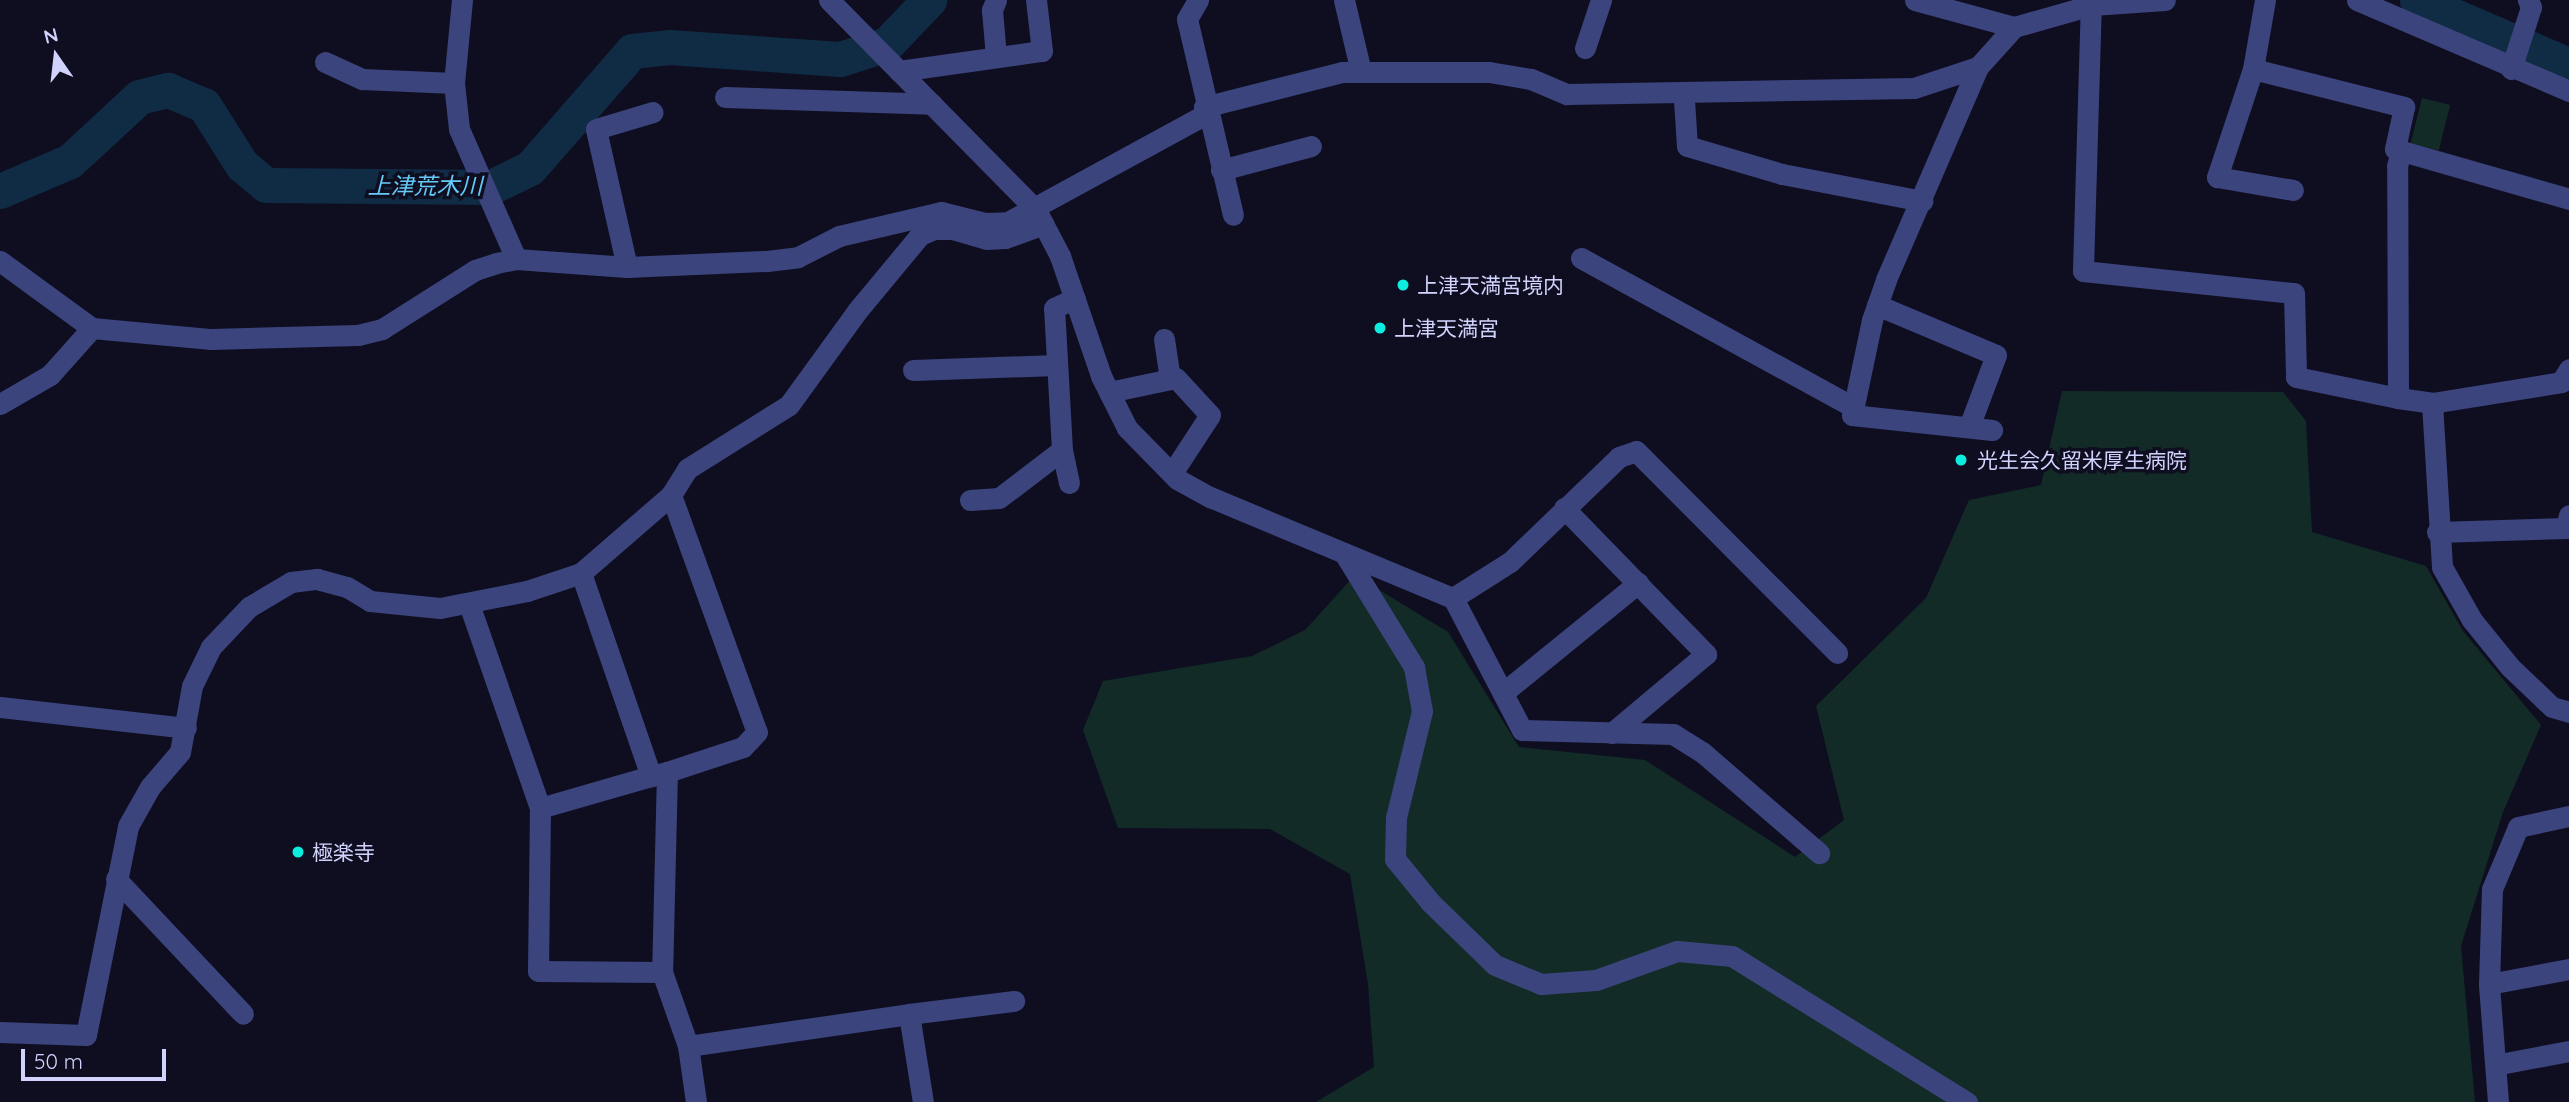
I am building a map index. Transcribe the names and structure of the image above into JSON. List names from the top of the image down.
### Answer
{
  "water": ["上津荒木川"],
  "places": [
    "上津天満宮境内",
    "上津天満宮",
    "光生会久留米厚生病院",
    "極楽寺"
  ],
  "scale_bar": "50 m",
  "north": "top"
}
